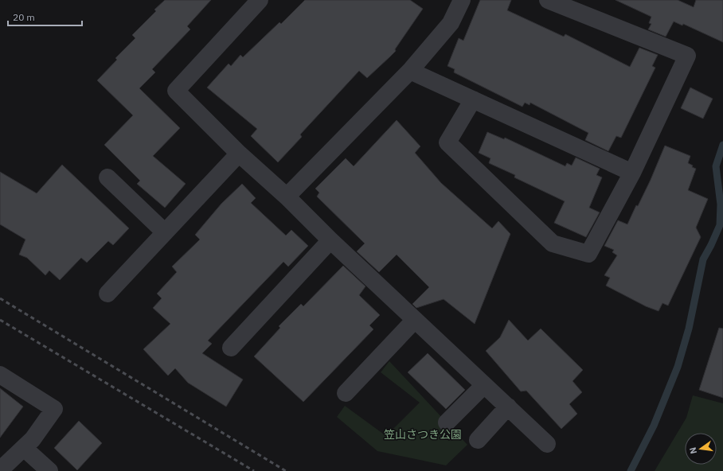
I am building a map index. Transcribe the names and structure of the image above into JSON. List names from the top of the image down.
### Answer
{
  "parks": ["笠山さつき公園"],
  "scale_bar": "20 m",
  "north": "left"
}
